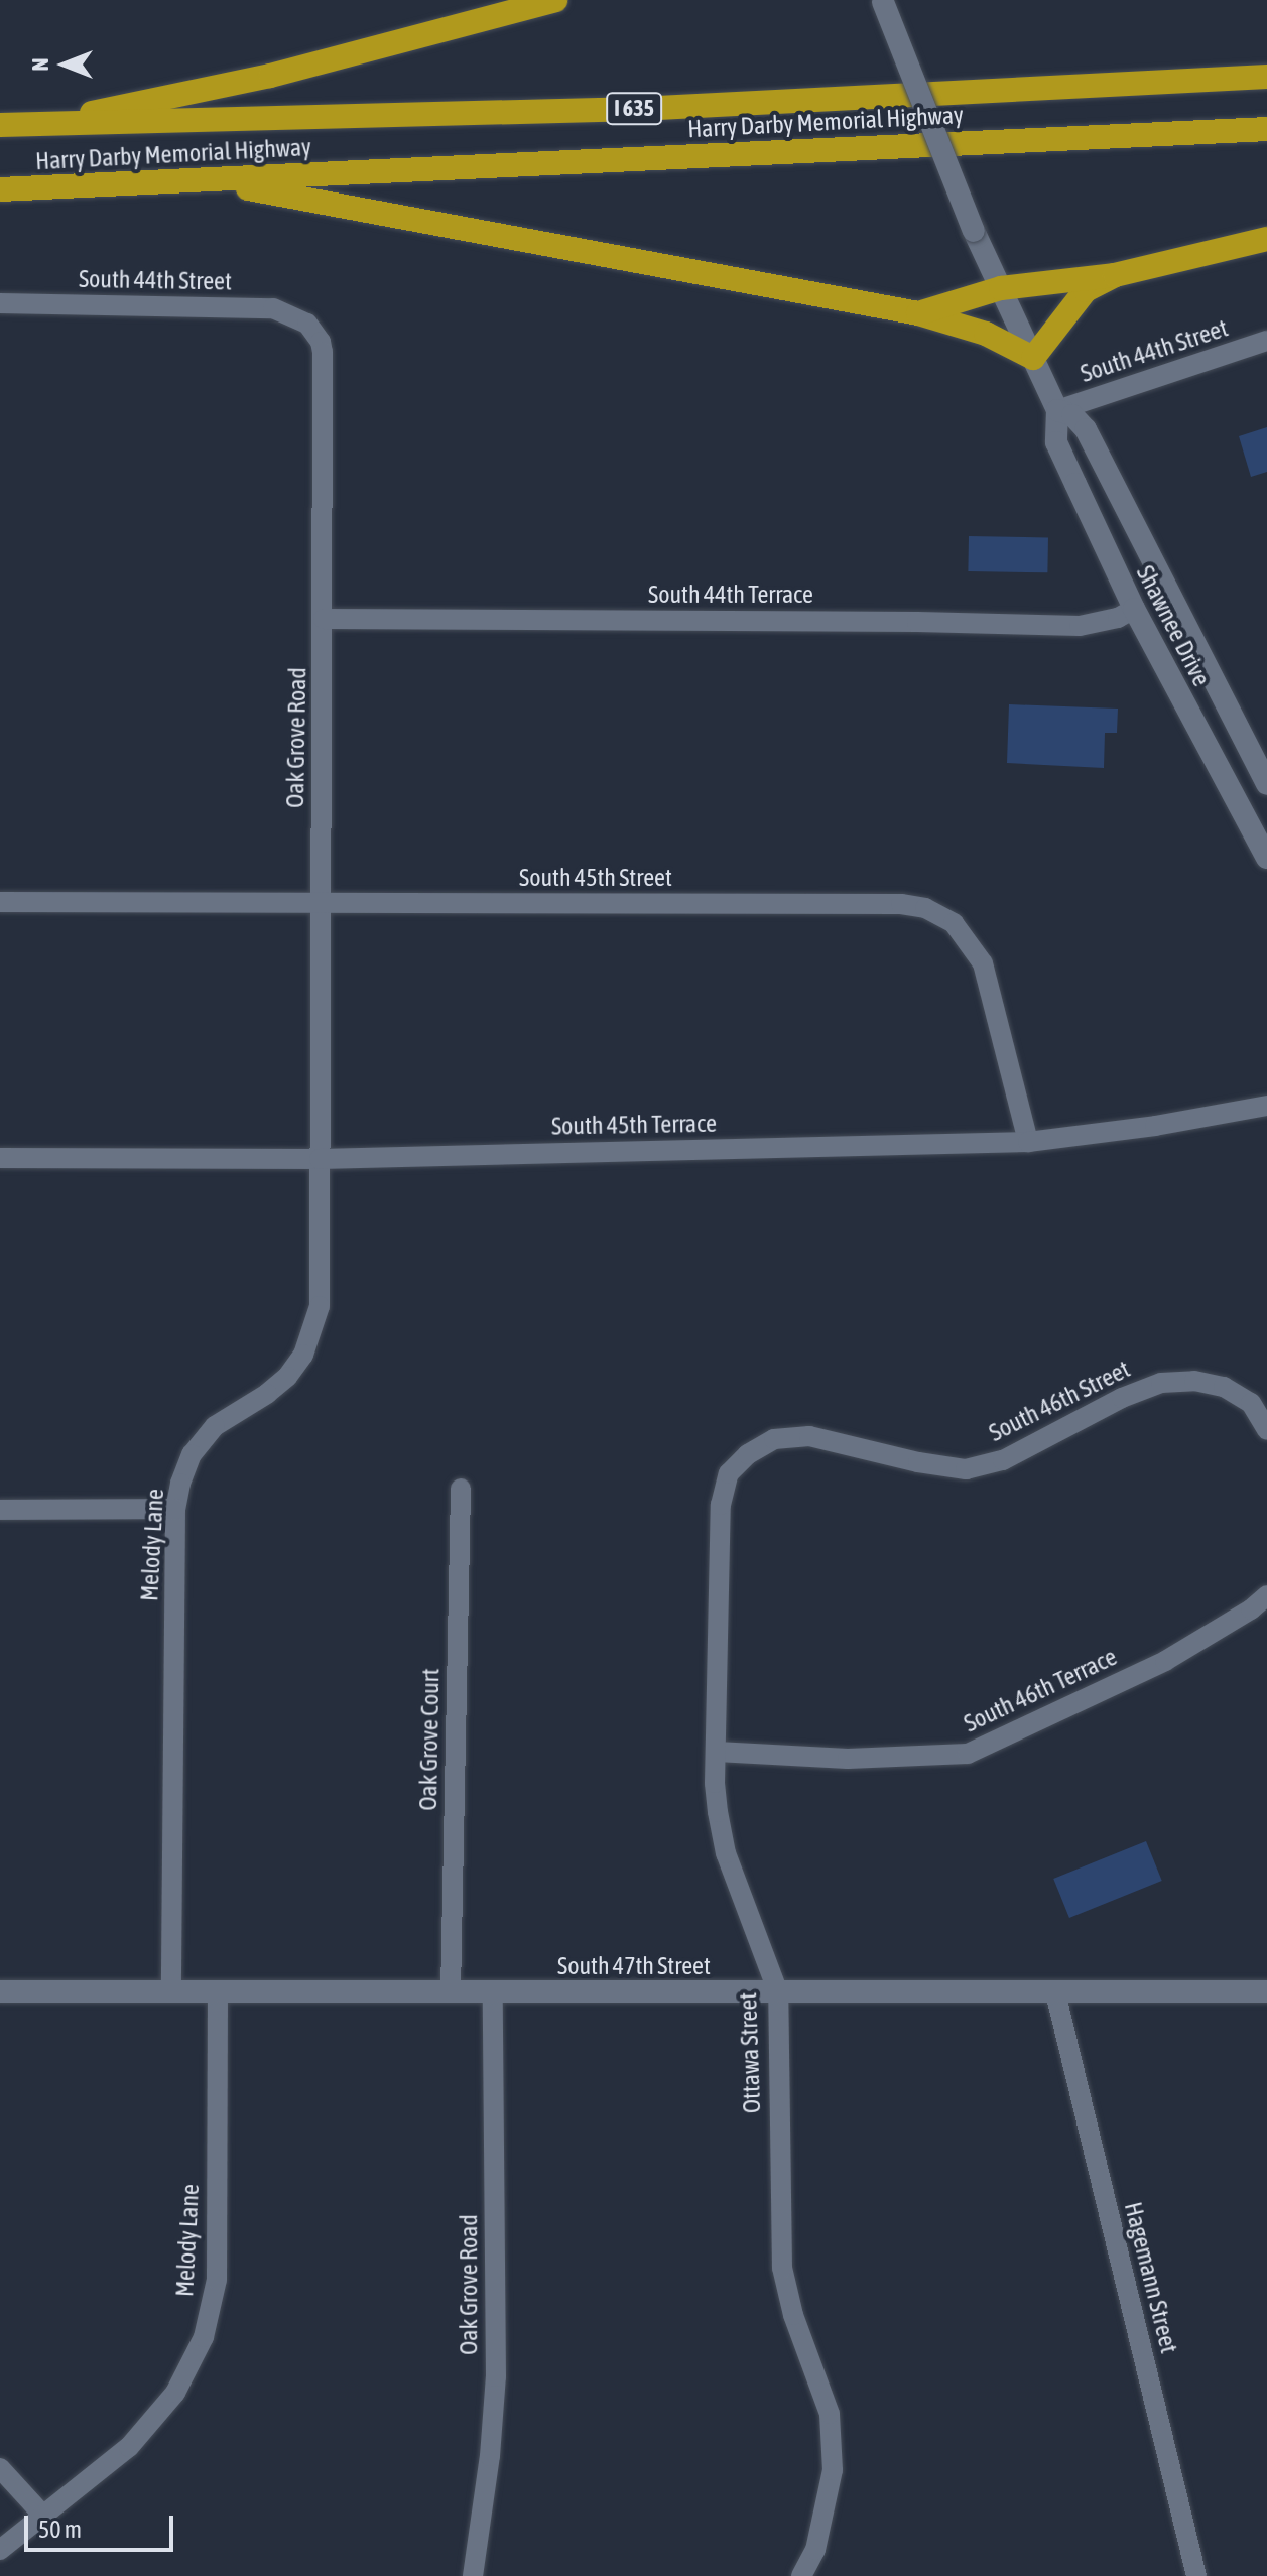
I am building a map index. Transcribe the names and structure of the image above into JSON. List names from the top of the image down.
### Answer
{
  "streets": {
    "highway": ["I 635", "Harry Darby Memorial Highway"],
    "main road": ["Shawnee Drive", "South 47th Street"],
    "street": [
      "South 44th Street",
      "South 44th Terrace",
      "Oak Grove Road",
      "South 45th Street",
      "South 45th Terrace",
      "South 46th Street",
      "Melody Lane",
      "South 46th Terrace",
      "Oak Grove Court",
      "Ottawa Street",
      "Hagemann Street"
    ]
  },
  "crossings": [
    ["South 44th Street", "Shawnee Drive"],
    ["South 44th Street", "Oak Grove Road"],
    ["South 44th Terrace", "Shawnee Drive"],
    ["South 44th Terrace", "Oak Grove Road"],
    ["Oak Grove Road", "South 45th Street"],
    ["Oak Grove Road", "South 45th Terrace"],
    ["Oak Grove Road", "Melody Lane"],
    ["Oak Grove Road", "South 47th Street"],
    ["South 45th Street", "South 45th Terrace"],
    ["South 45th Terrace", "Melody Lane"],
    ["South 46th Street", "Ottawa Street"],
    ["Melody Lane", "South 47th Street"],
    ["South 46th Terrace", "Ottawa Street"],
    ["Oak Grove Court", "South 47th Street"],
    ["South 47th Street", "Ottawa Street"],
    ["South 47th Street", "Hagemann Street"]
  ],
  "scale_bar": "50 m",
  "north": "left"
}
